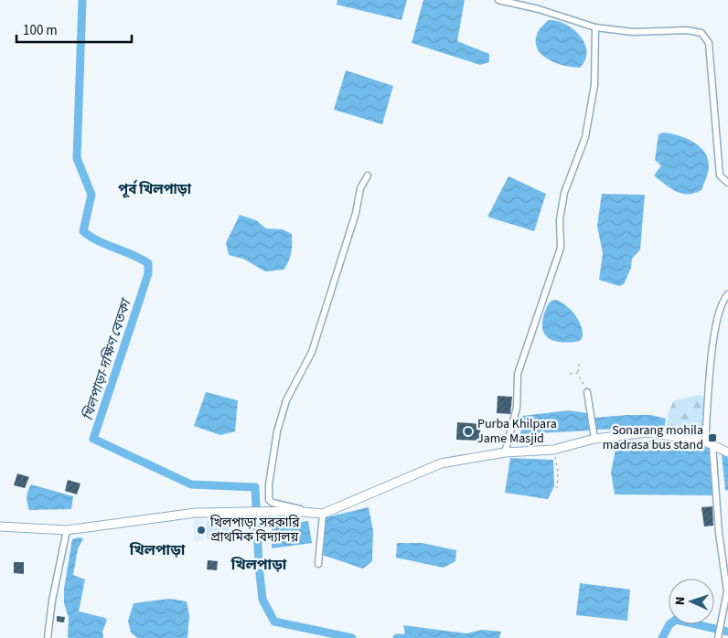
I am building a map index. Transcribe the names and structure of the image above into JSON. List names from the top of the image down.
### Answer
{
  "districts": ["পূর্ব খিলপাড়া", "খিলপাড়া", "খিলপাড়া"],
  "water": ["খিলপাড়া-দক্ষিণ বেতকা"],
  "places": {
    "other": ["Purba Khilpara Jame Masjid", "খিলপাড়া সরকারি প্রাথমিক বিদ্যালয়"],
    "transit": ["Sonarang mohila madrasa bus stand"]
  },
  "scale_bar": "100 m",
  "north": "left"
}
